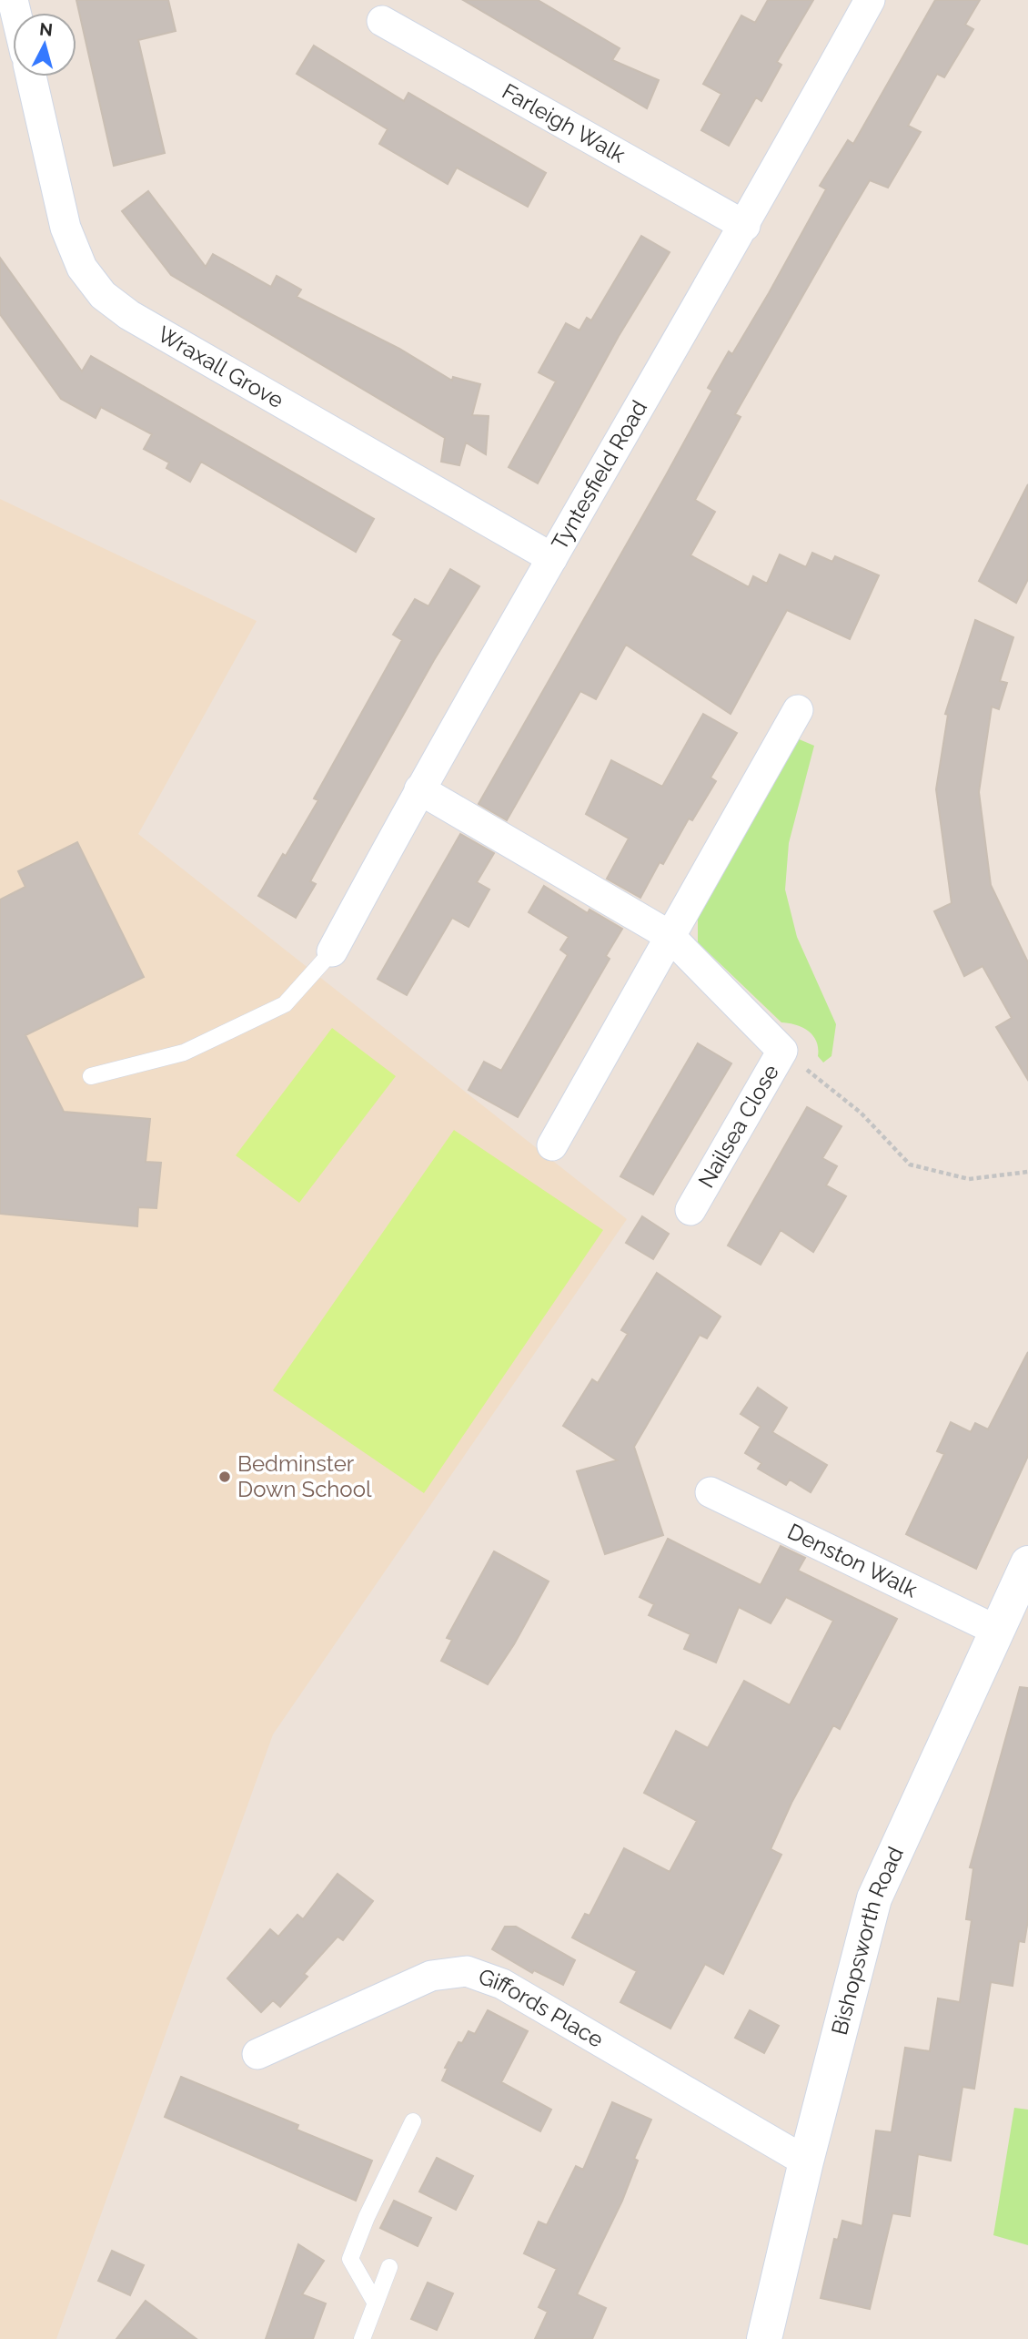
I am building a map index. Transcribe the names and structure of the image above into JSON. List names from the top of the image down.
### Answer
{
  "streets": {
    "street": [
      "Farleigh Walk",
      "Wraxall Grove",
      "Tyntesfield Road",
      "Nailsea Close",
      "Denston Walk",
      "Bishopsworth Road",
      "Giffords Place"
    ]
  },
  "crossings": [
    ["Farleigh Walk", "Tyntesfield Road"],
    ["Wraxall Grove", "Tyntesfield Road"],
    ["Tyntesfield Road", "Nailsea Close"],
    ["Denston Walk", "Bishopsworth Road"],
    ["Bishopsworth Road", "Giffords Place"]
  ],
  "places": ["Bedminster Down School"],
  "north": "top"
}
